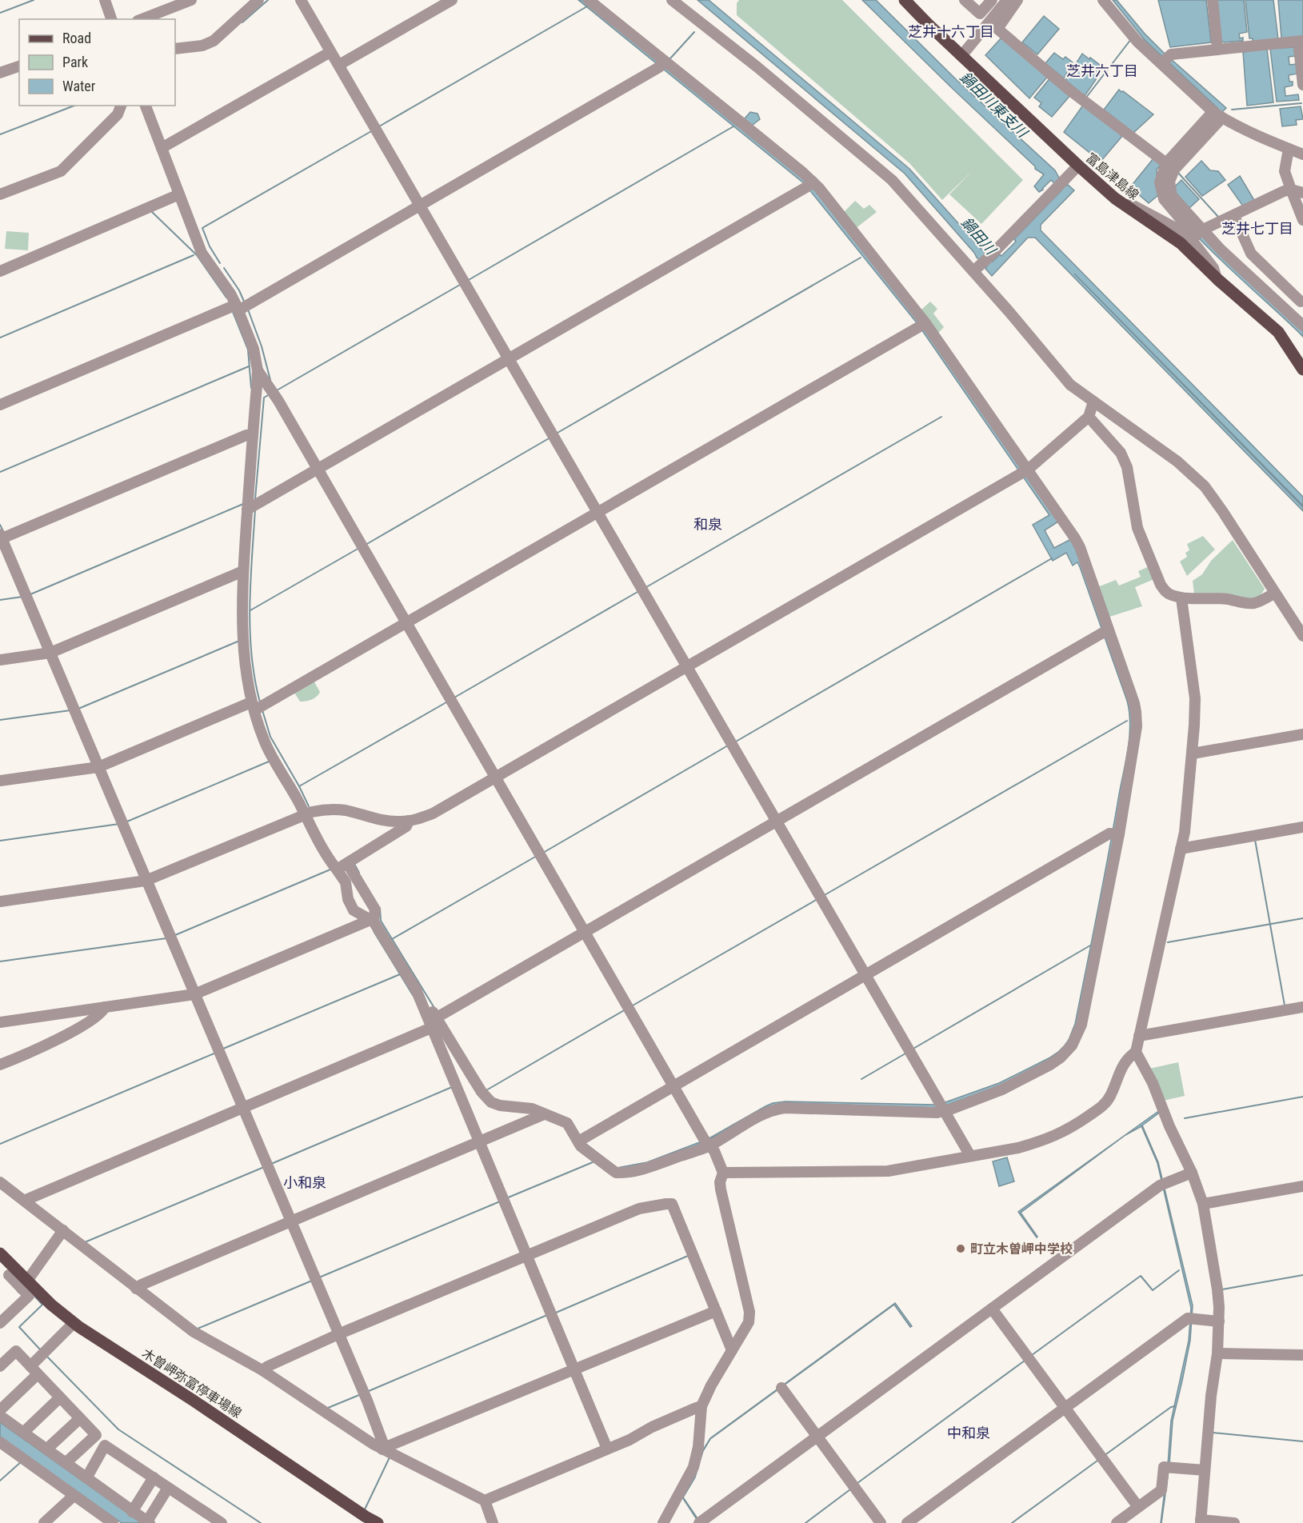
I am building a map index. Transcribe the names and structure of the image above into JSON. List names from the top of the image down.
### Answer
{
  "streets": {
    "main road": ["富島津島線", "木曽岬弥富停車場線"]
  },
  "districts": [
    "芝井十六丁目",
    "芝井六丁目",
    "芝井七丁目",
    "和泉",
    "小和泉",
    "中和泉"
  ],
  "water": ["鍋田川東支川", "鍋田川"],
  "places": ["町立木曽岬中学校"],
  "legend": ["Road", "Park", "Water"]
}
